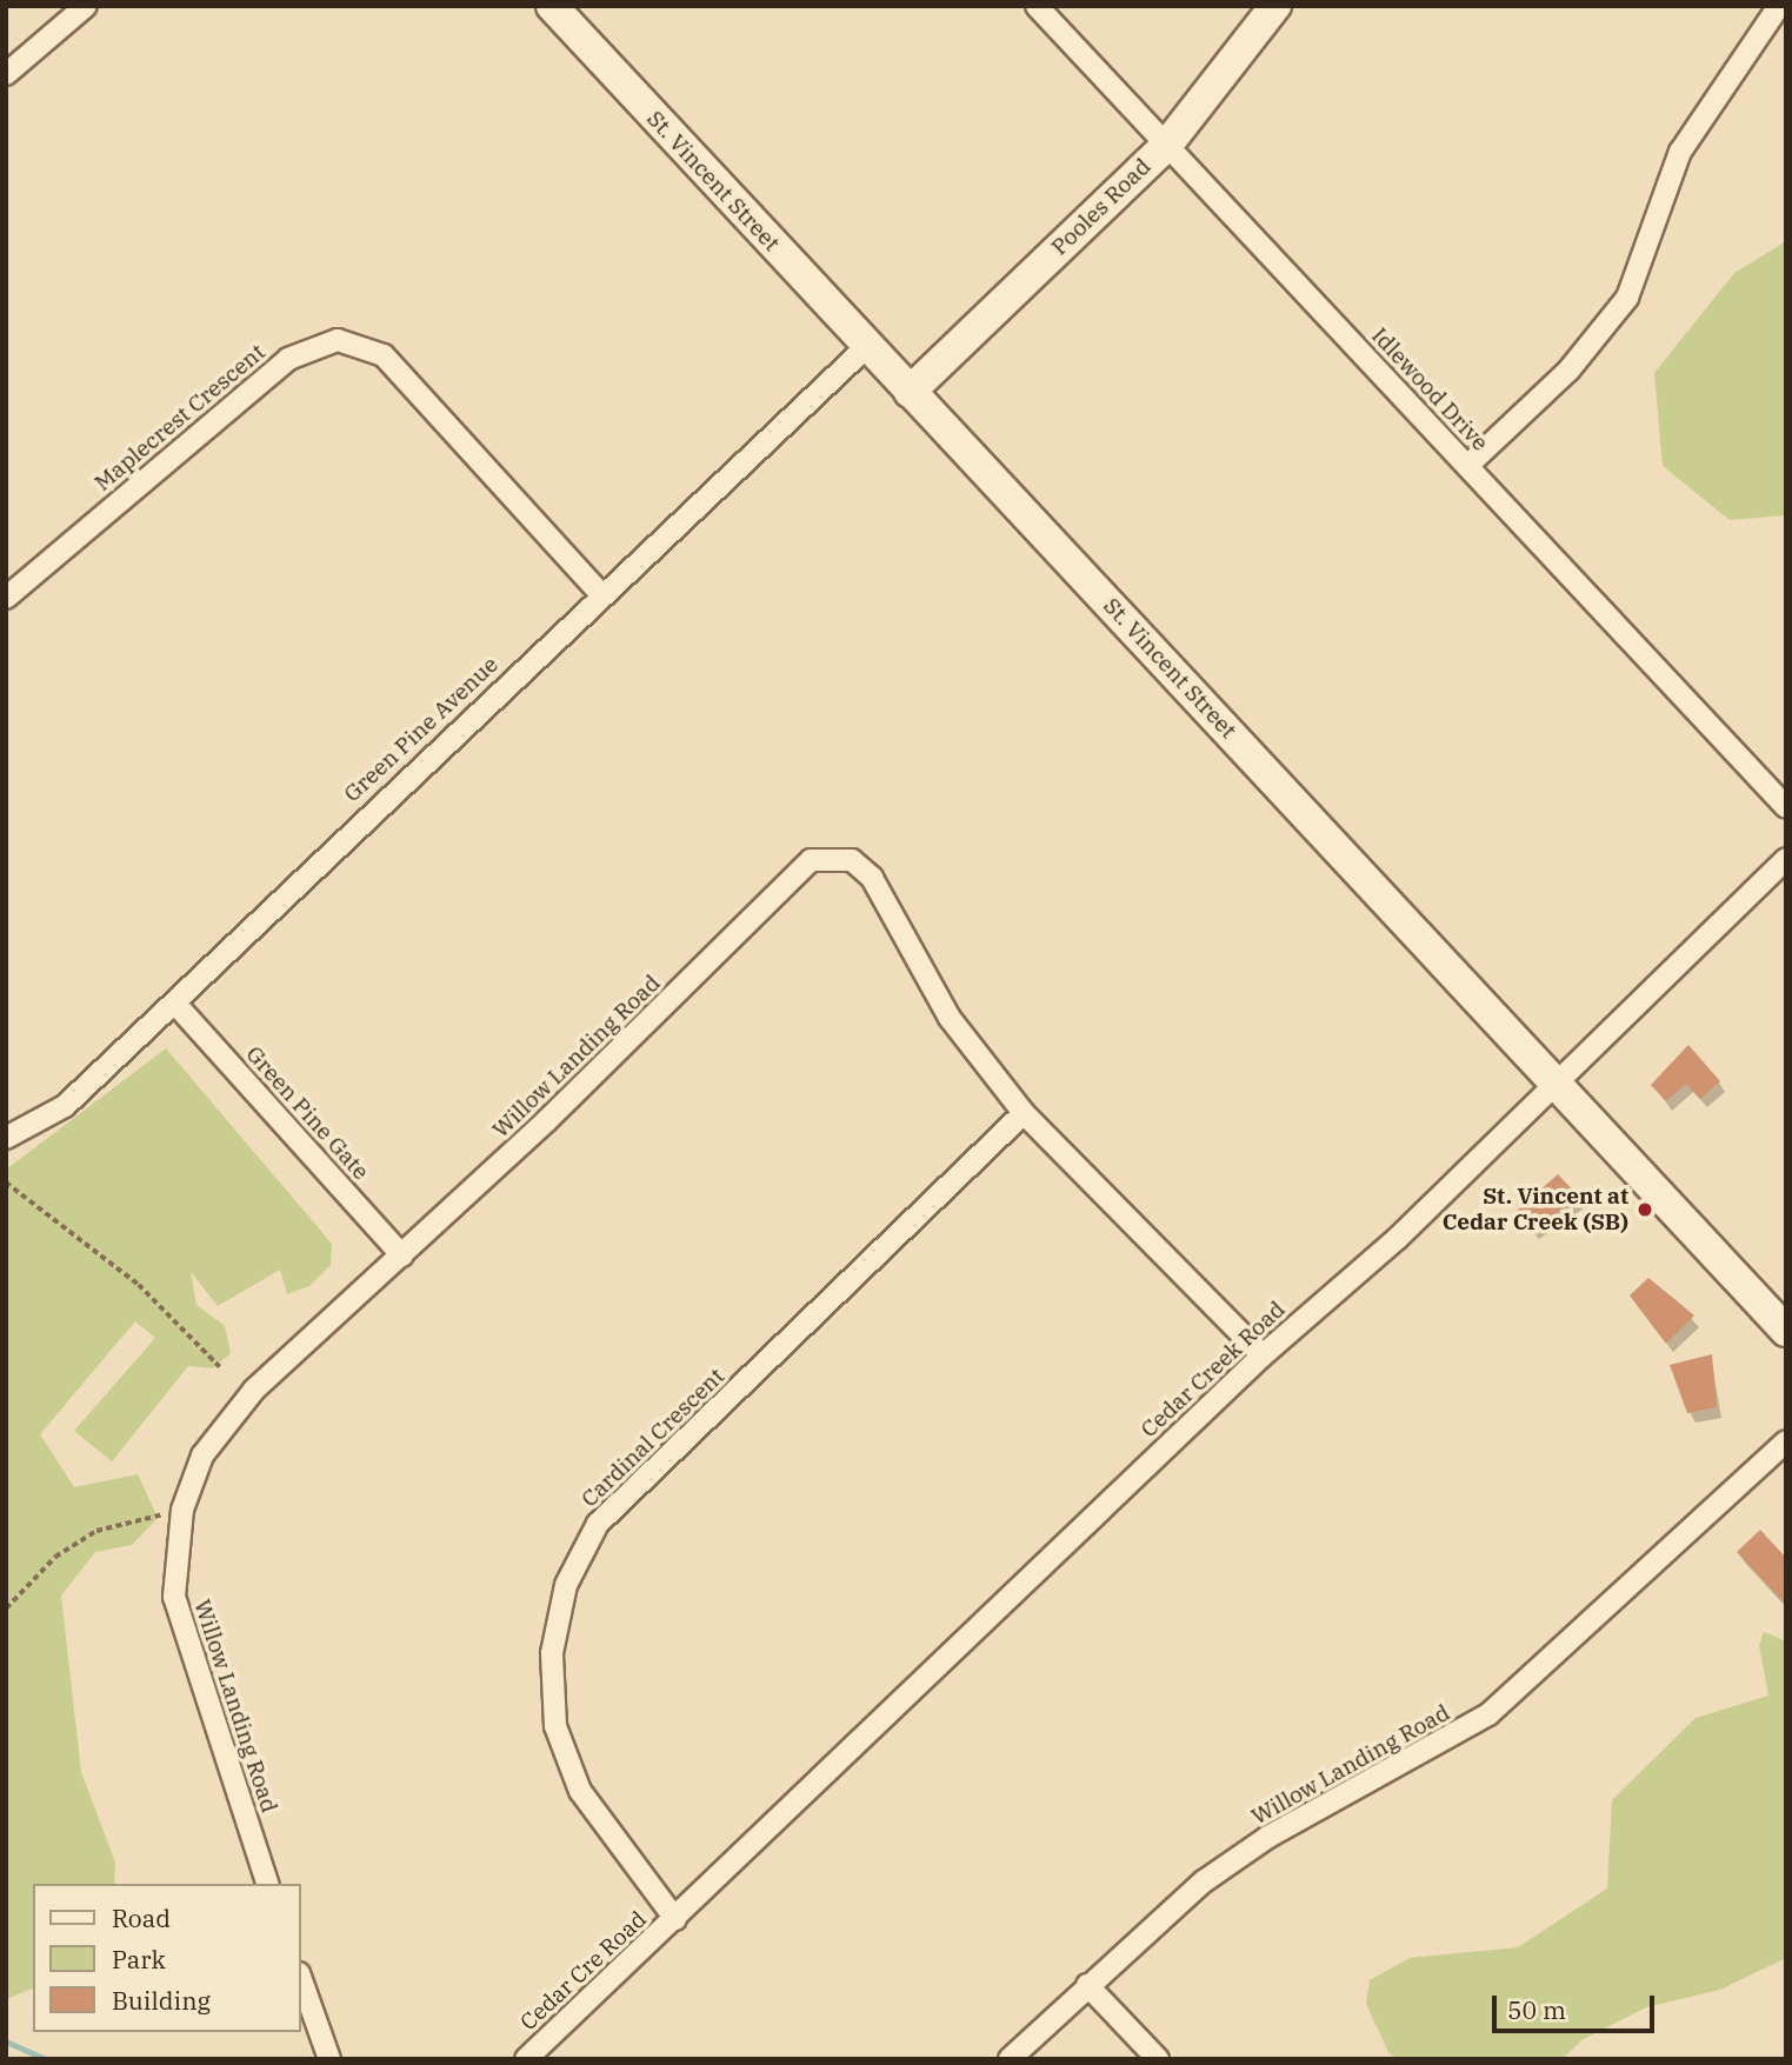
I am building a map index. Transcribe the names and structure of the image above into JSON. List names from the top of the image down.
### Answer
{
  "streets": {
    "street": [
      "St. Vincent Street",
      "Pooles Road",
      "Idlewood Drive",
      "Maplecrest Crescent",
      "Green Pine Avenue",
      "Willow Landing Road",
      "Green Pine Gate",
      "Cedar Creek Road",
      "Cardinal Crescent",
      "Cedar Cre Road"
    ]
  },
  "crossings": [
    ["St. Vincent Street", "Pooles Road"],
    ["St. Vincent Street", "Green Pine Avenue"],
    ["St. Vincent Street", "Cedar Creek Road"],
    ["Pooles Road", "Idlewood Drive"],
    ["Maplecrest Crescent", "Green Pine Avenue"],
    ["Green Pine Avenue", "Green Pine Gate"],
    ["Willow Landing Road", "Green Pine Gate"],
    ["Willow Landing Road", "Cedar Creek Road"],
    ["Willow Landing Road", "Cardinal Crescent"],
    ["Cedar Creek Road", "Cardinal Crescent"],
    ["Cedar Creek Road", "Cedar Cre Road"],
    ["Cardinal Crescent", "Cedar Cre Road"]
  ],
  "places": ["St. Vincent at Cedar Creek (SB)"],
  "legend": ["Road", "Park", "Building"],
  "scale_bar": "50 m"
}
